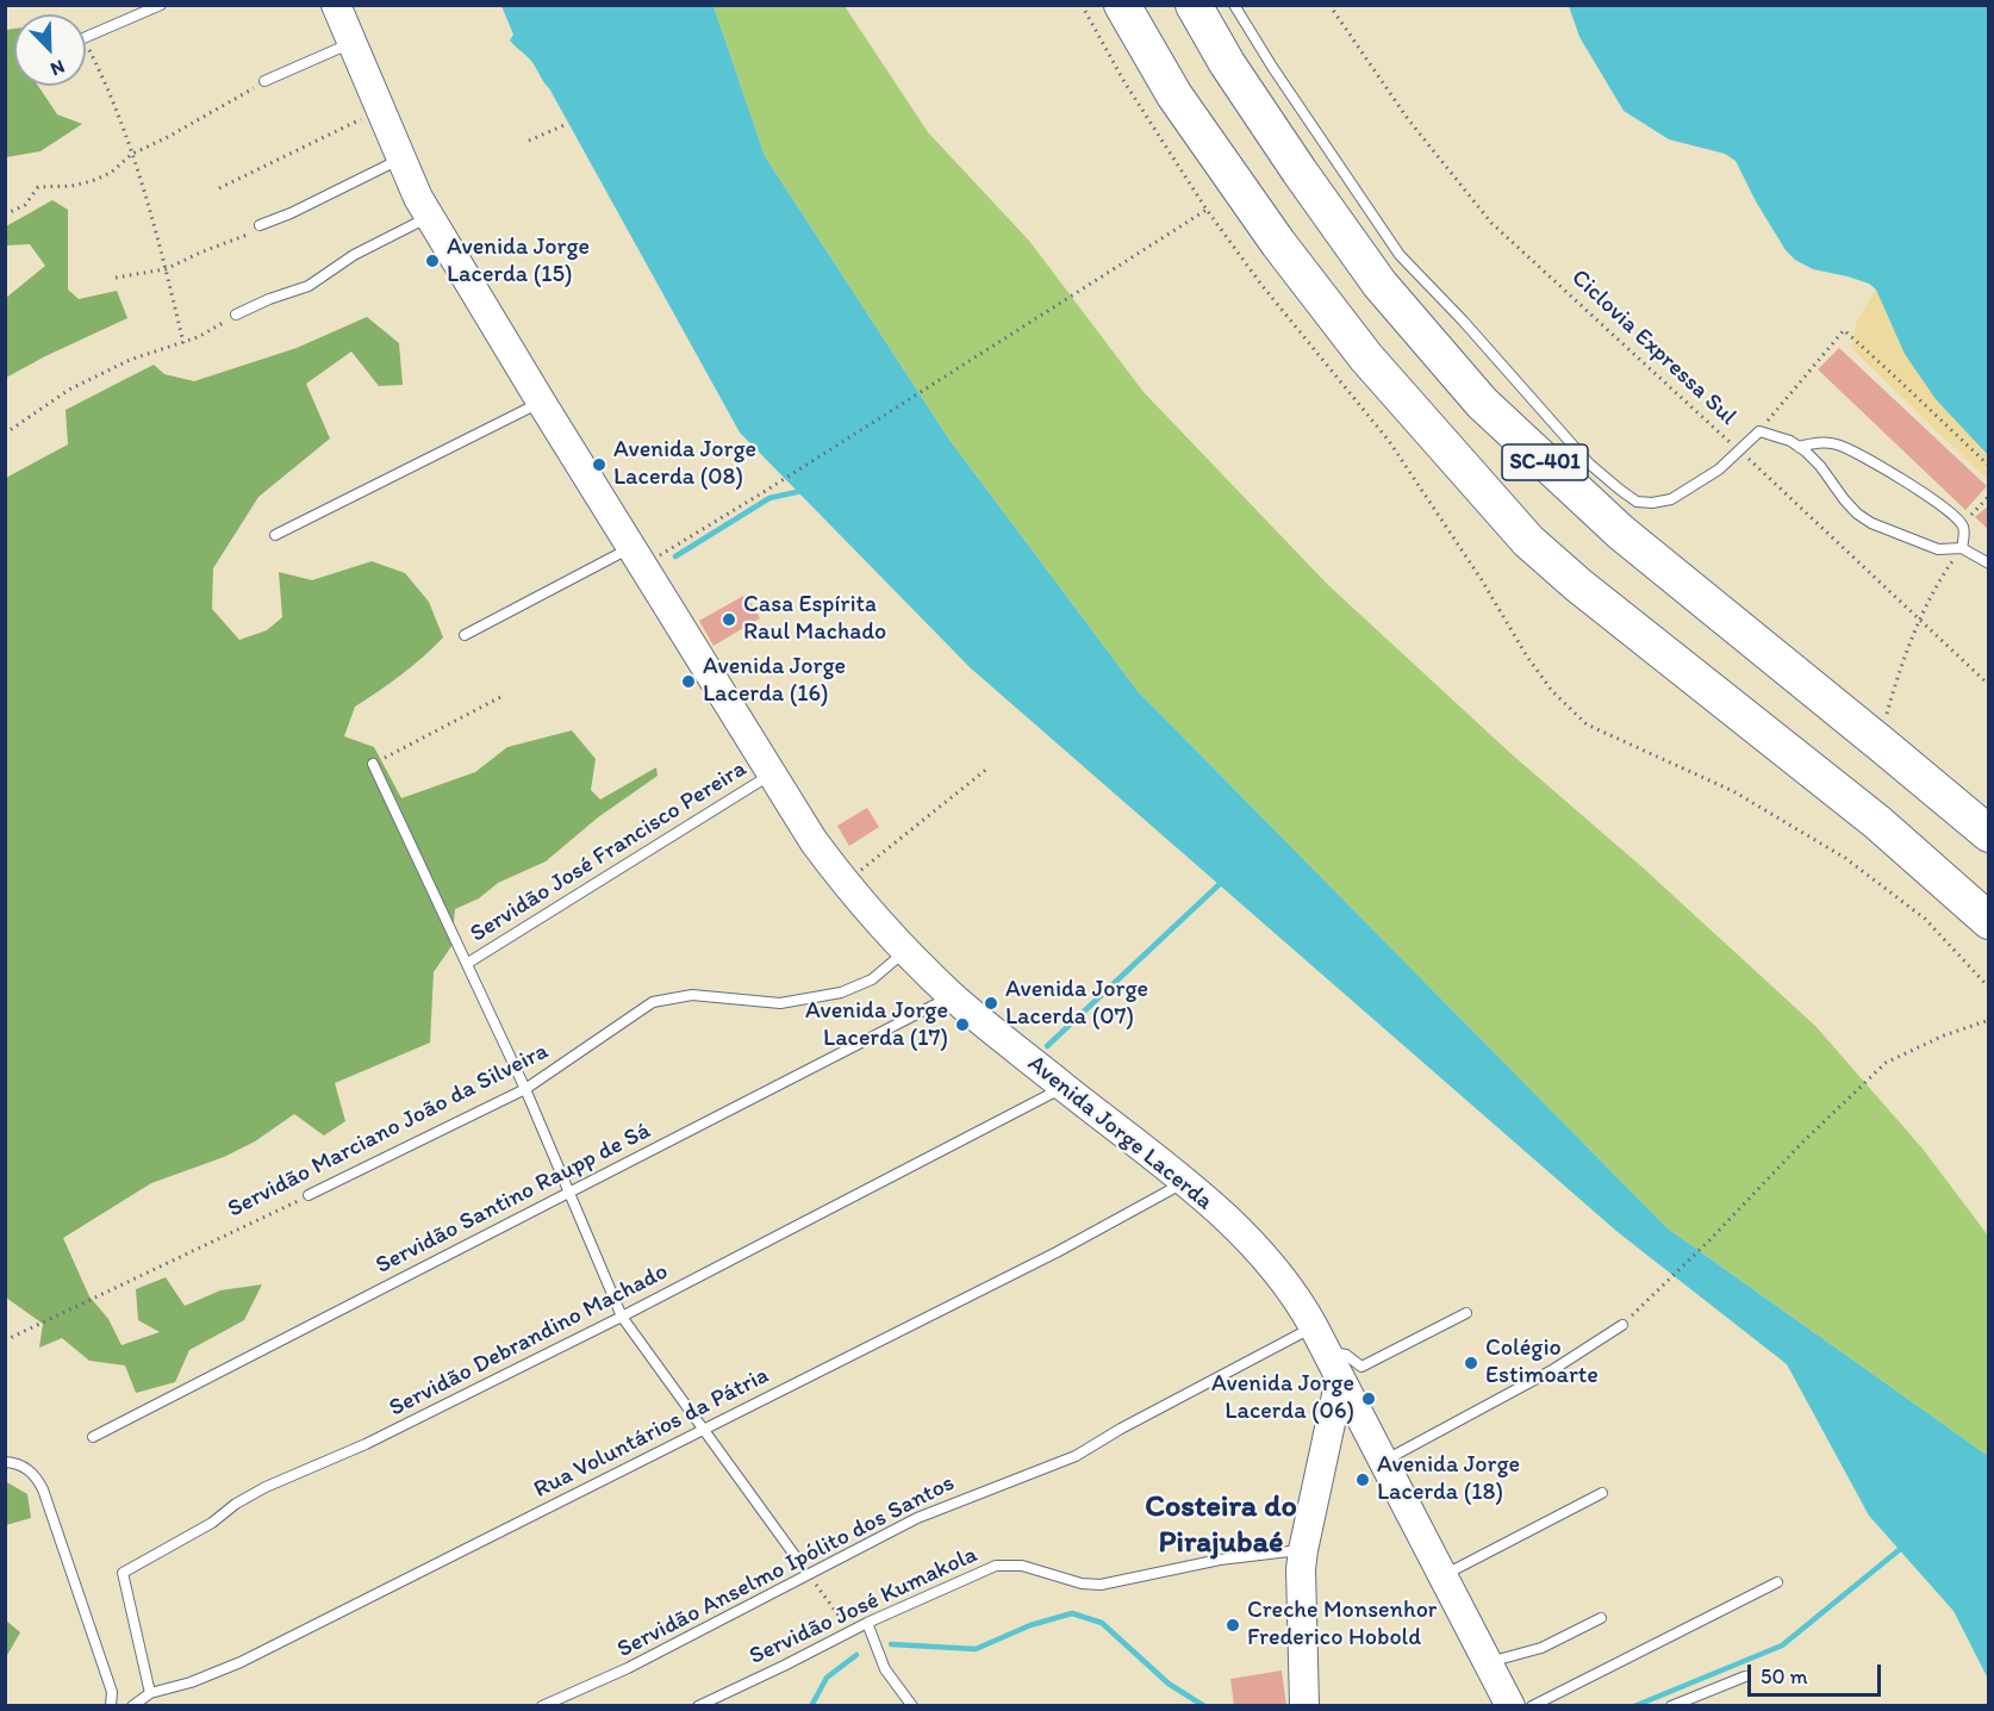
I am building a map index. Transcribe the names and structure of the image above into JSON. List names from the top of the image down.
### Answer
{
  "streets": {
    "highway": ["SC-401"],
    "main road": ["Avenida Jorge Lacerda"],
    "lane": [
      "Servidão José Francisco Pereira",
      "Servidão Marciano João da Silveira",
      "Servidão Santino Raupp de Sá",
      "Servidão Debrandino Machado",
      "Rua Voluntários da Pátria",
      "Servidão Anselmo Ipólito dos Santos",
      "Servidão José Kumakola"
    ],
    "path": ["Ciclovia Expressa Sul"]
  },
  "crossings": [
    ["Servidão José Francisco Pereira", "Avenida Jorge Lacerda"],
    ["Servidão Marciano João da Silveira", "Avenida Jorge Lacerda"],
    ["Avenida Jorge Lacerda", "Servidão Santino Raupp de Sá"],
    ["Avenida Jorge Lacerda", "Servidão Debrandino Machado"],
    ["Avenida Jorge Lacerda", "Rua Voluntários da Pátria"],
    ["Avenida Jorge Lacerda", "Servidão Anselmo Ipólito dos Santos"],
    ["Servidão Debrandino Machado", "Rua Voluntários da Pátria"]
  ],
  "districts": ["Costeira do Pirajubaé"],
  "places": [
    "Avenida Jorge Lacerda (15)",
    "Avenida Jorge Lacerda (08)",
    "Casa Espírita Raul Machado",
    "Avenida Jorge Lacerda (16)",
    "Avenida Jorge Lacerda (07)",
    "Avenida Jorge Lacerda (17)",
    "Colégio Estimoarte",
    "Avenida Jorge Lacerda (06)",
    "Avenida Jorge Lacerda (18)",
    "Creche Monsenhor Frederico Hobold"
  ],
  "scale_bar": "50 m",
  "north": "bottom right"
}
